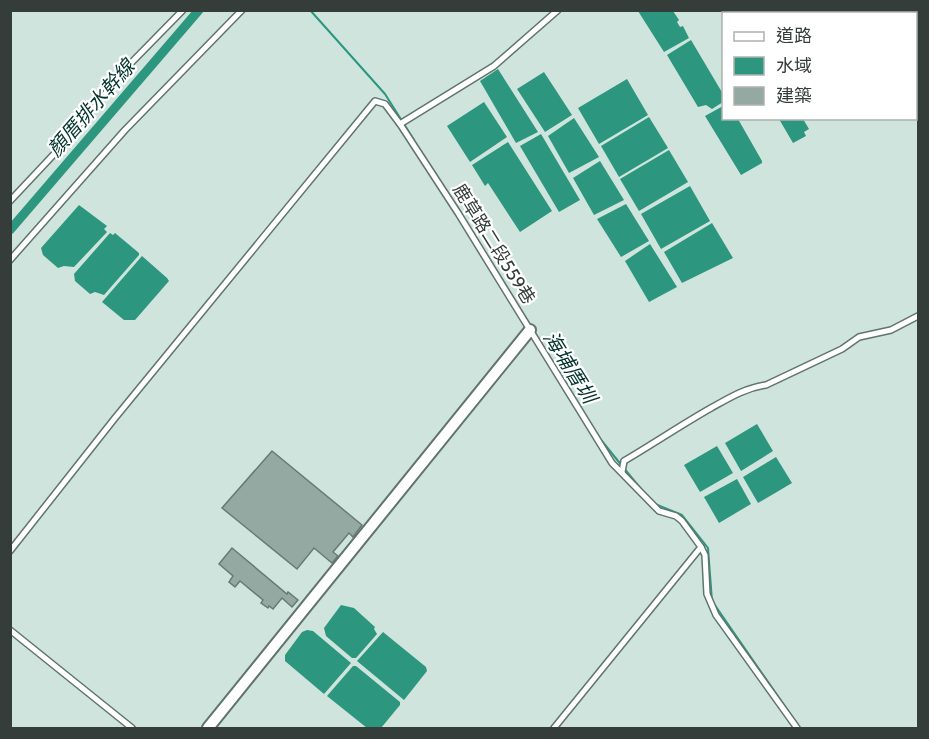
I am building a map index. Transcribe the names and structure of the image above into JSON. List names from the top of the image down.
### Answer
{
  "streets": {
    "lane": ["鹿草路二段559巷"]
  },
  "water": ["顏厝排水幹線", "海埔厝圳"],
  "legend": ["道路", "水域", "建築"]
}
